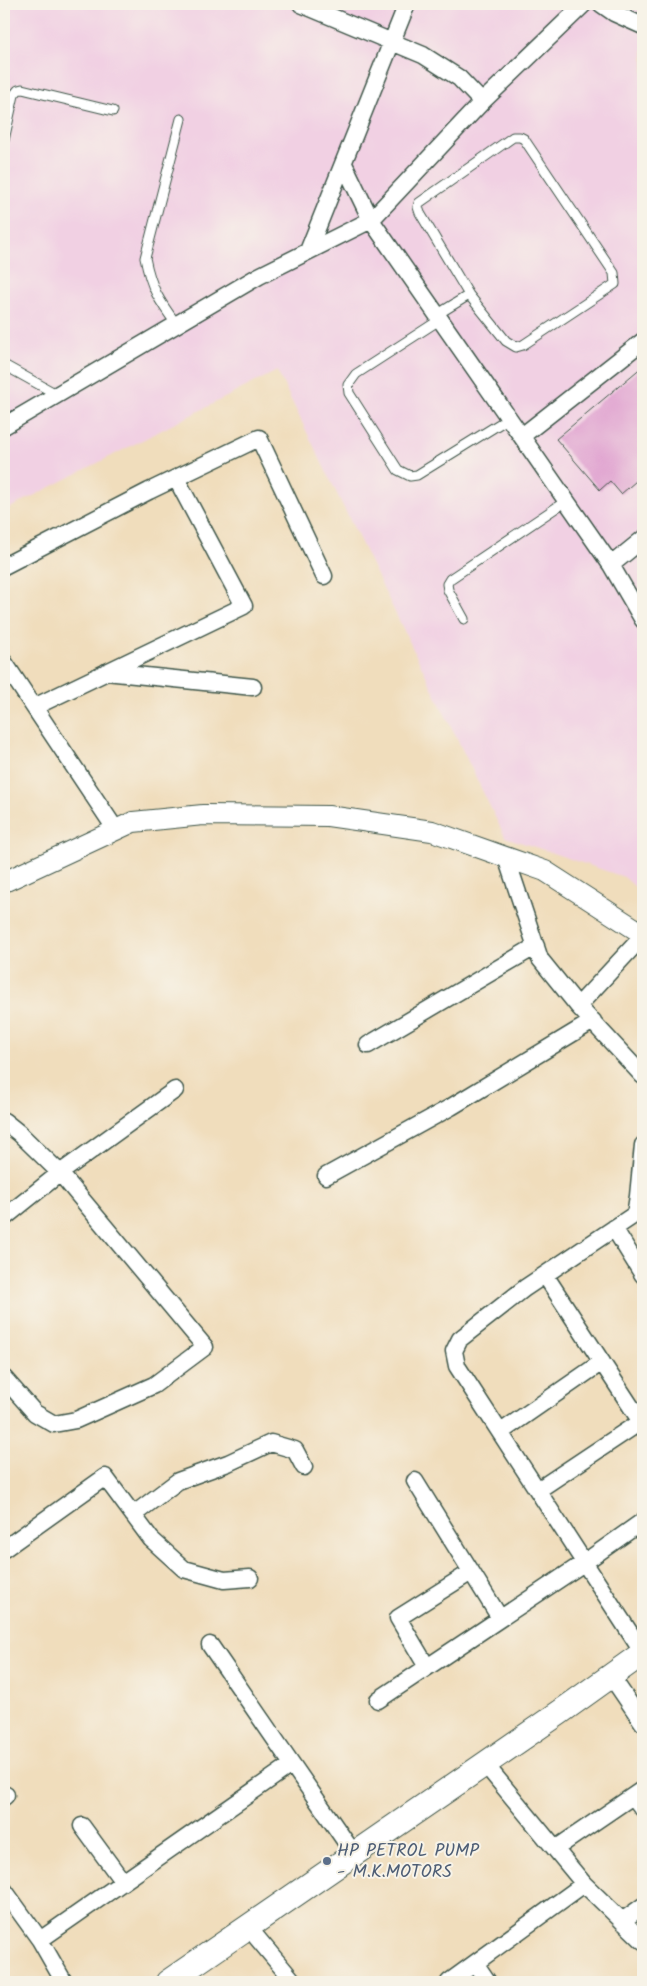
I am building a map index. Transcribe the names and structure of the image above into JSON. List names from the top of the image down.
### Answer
{
  "places": ["HP PETROL PUMP - M.K.MOTORS"]
}
